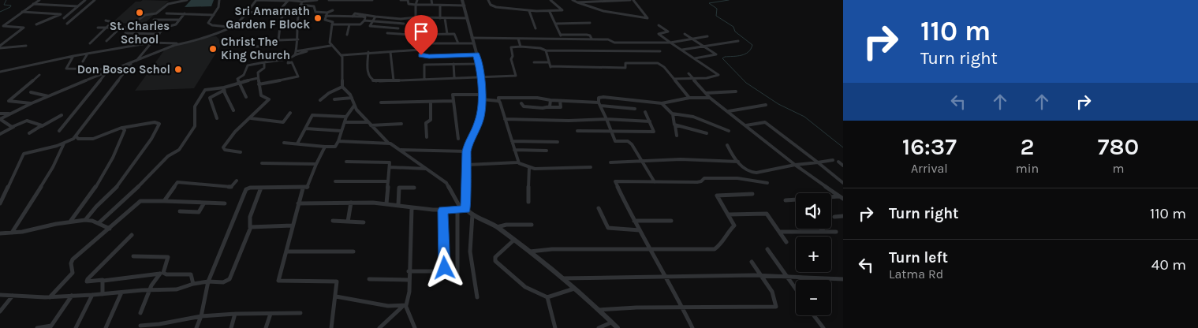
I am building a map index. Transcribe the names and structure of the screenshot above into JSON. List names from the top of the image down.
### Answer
{
  "places": [
    "St. Charles School",
    "Sri Amarnath Garden F Block",
    "Christ The King Church",
    "Don Bosco Schol"
  ],
  "page": {
    "turn": ["110 m", "Turn right"],
    "eta": [
      "16:37",
      "Arrival",
      "2",
      "min",
      "780",
      "m"
    ],
    "list": [
      {
        "name": "Turn right",
        "value": "110 m"
      },
      {
        "name": "Turn left",
        "note": "Latma Rd",
        "value": "40 m"
      }
    ],
    "map_buttons": ["+", "−"]
  }
}
